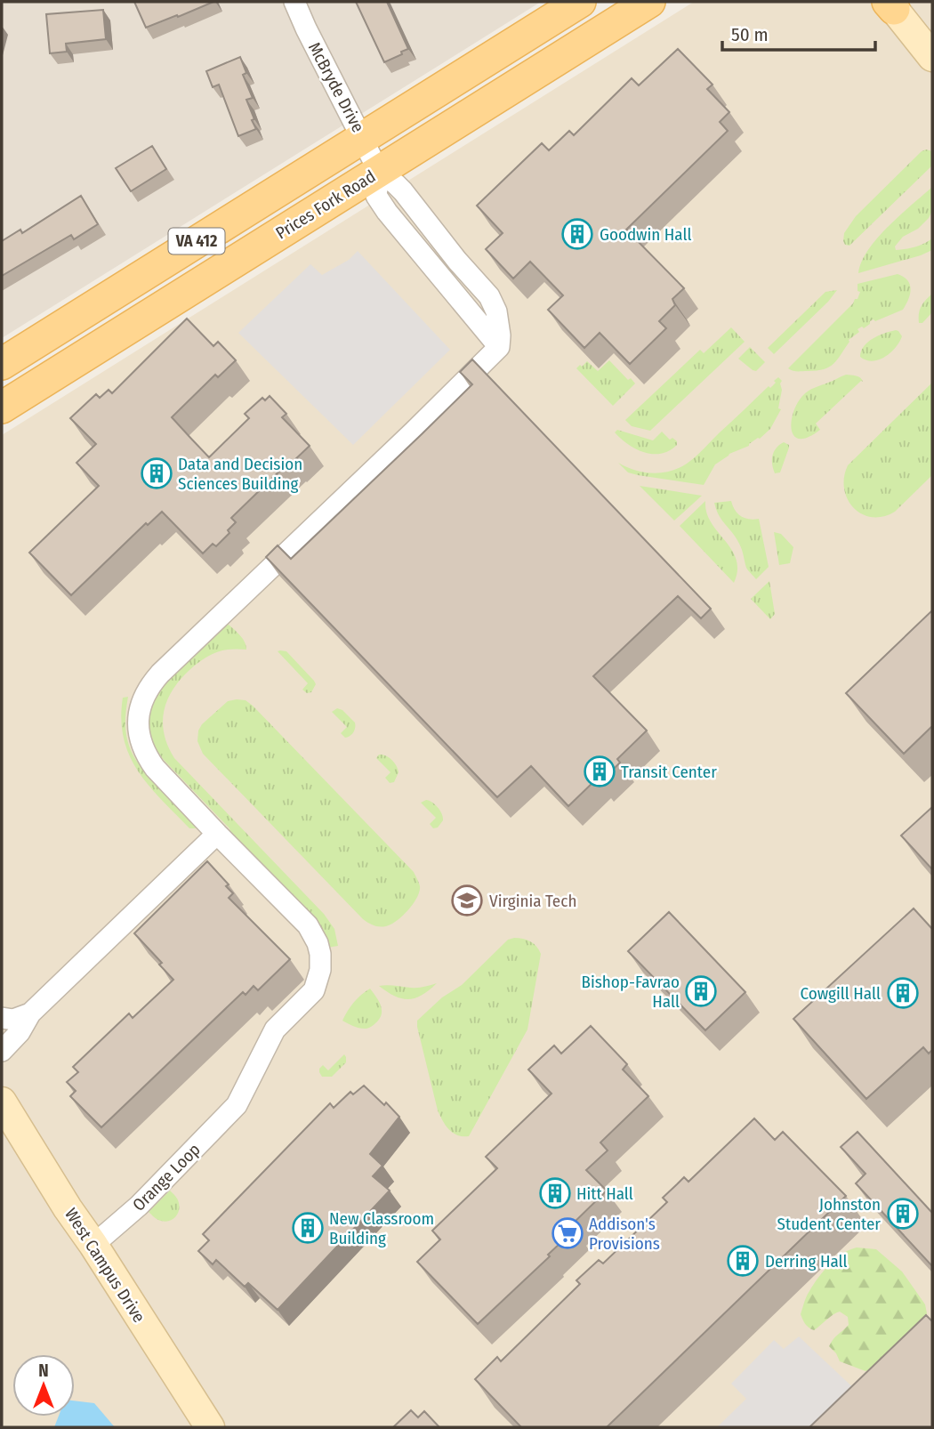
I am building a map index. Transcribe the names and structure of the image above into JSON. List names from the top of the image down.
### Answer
{
  "streets": {
    "main road": ["Prices Fork Road", "VA 412"],
    "street": ["McBryde Drive", "Orange Loop", "West Campus Drive"]
  },
  "crossings": [
    ["McBryde Drive", "Prices Fork Road"],
    ["McBryde Drive", "VA 412"],
    ["McBryde Drive", "Orange Loop"],
    ["Prices Fork Road", "Orange Loop"],
    ["Orange Loop", "West Campus Drive"]
  ],
  "places": {
    "building": [
      "Goodwin Hall",
      "Data and Decision Sciences Building",
      "Transit Center",
      "Bishop-Favrao Hall",
      "Cowgill Hall",
      "Hitt Hall",
      "Johnston Student Center",
      "New Classroom Building",
      "Derring Hall"
    ],
    "school or university": ["Virginia Tech"],
    "supermarket": ["Addison's Provisions"]
  },
  "scale_bar": "50 m",
  "north": "top"
}
